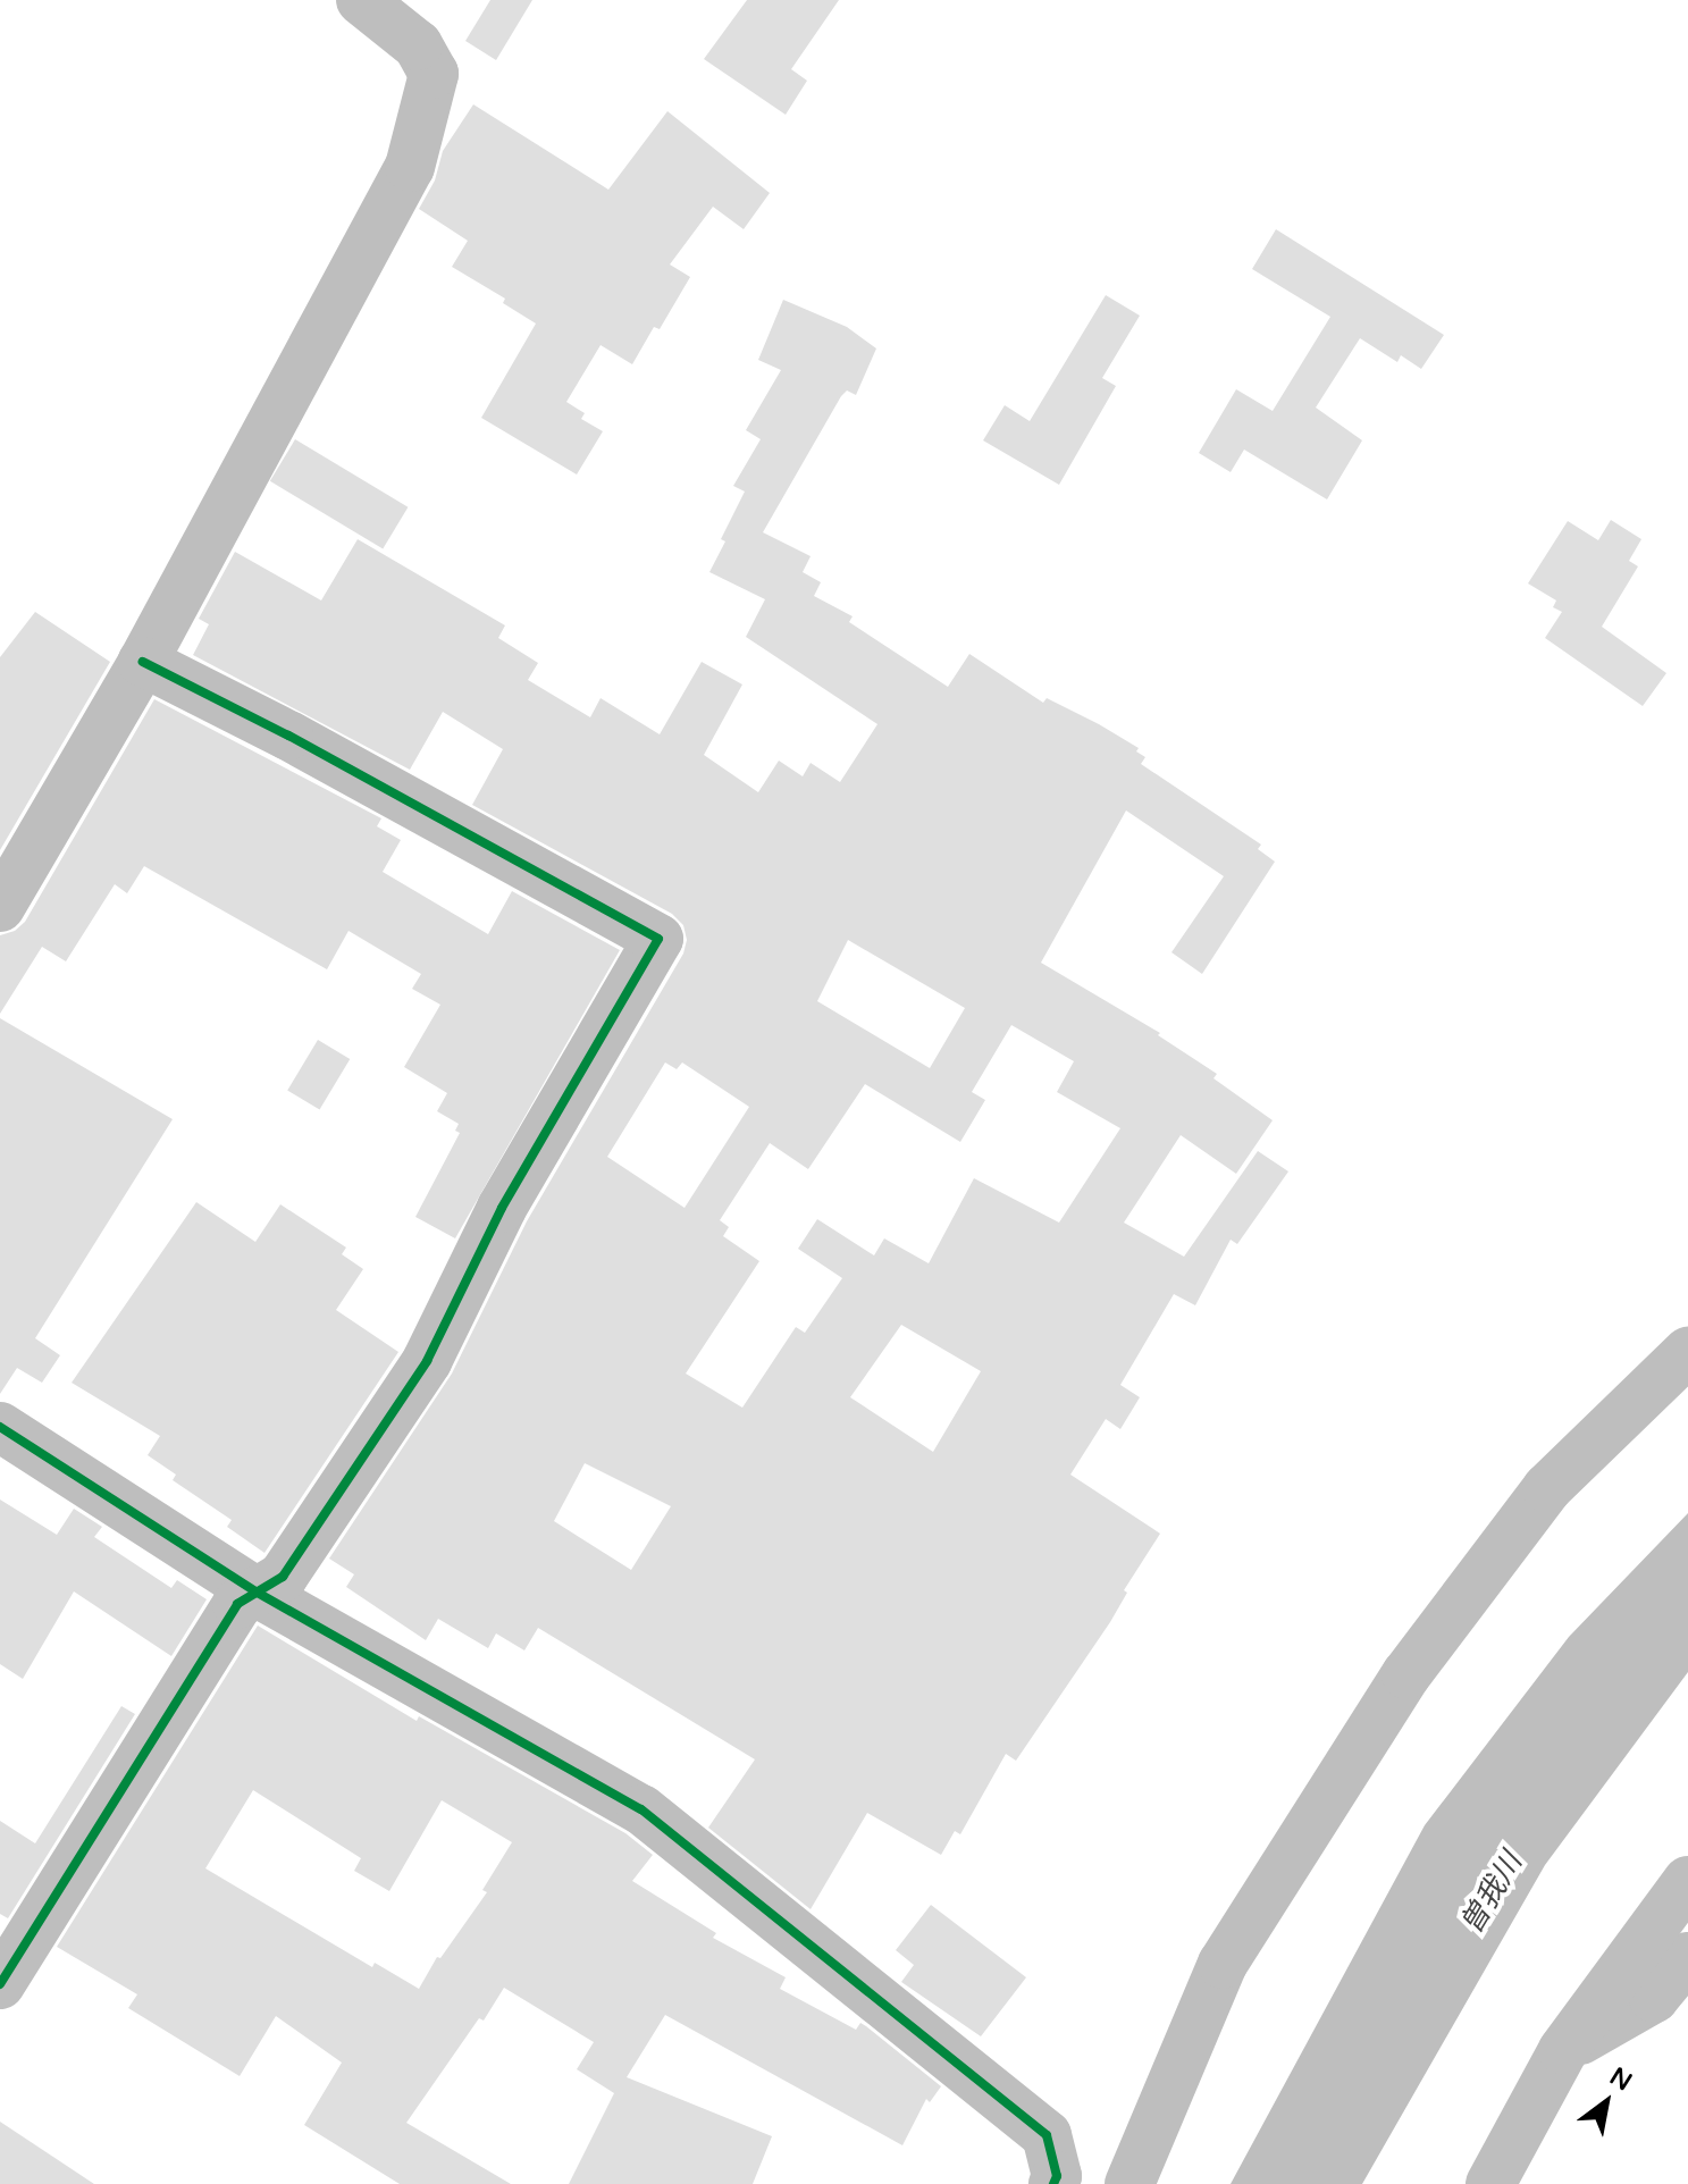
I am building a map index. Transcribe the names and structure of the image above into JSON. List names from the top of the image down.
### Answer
{
  "water": ["曽我川"],
  "north": "top right"
}
